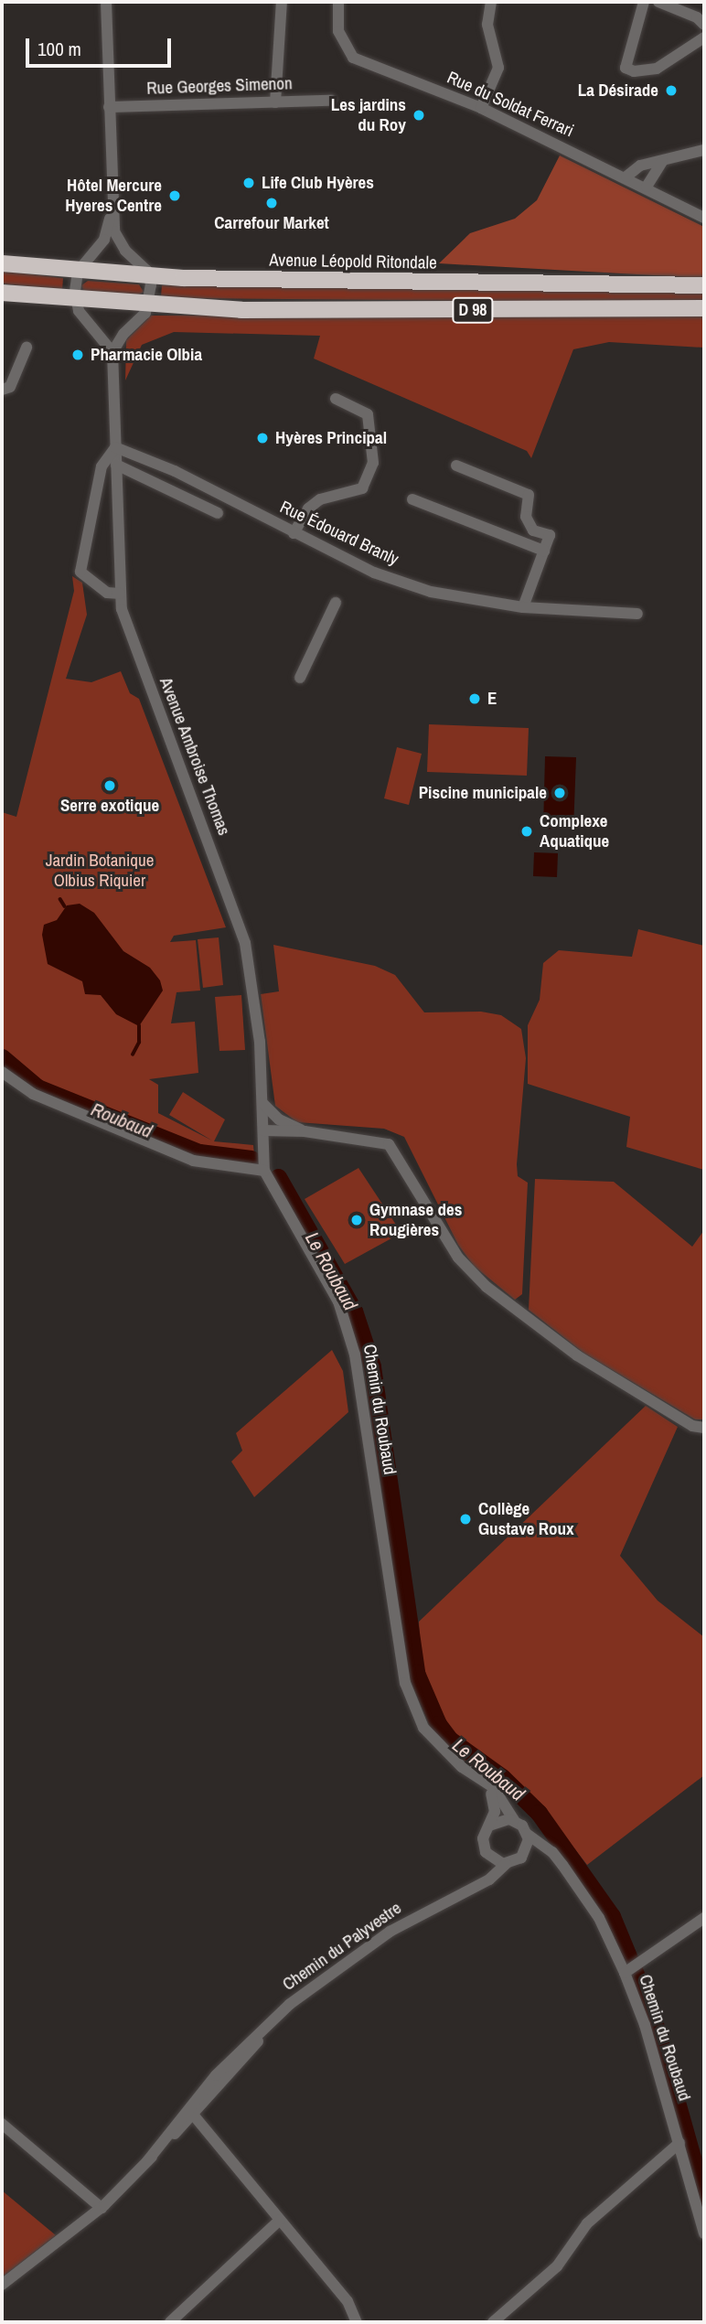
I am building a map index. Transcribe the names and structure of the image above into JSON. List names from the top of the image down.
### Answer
{
  "streets": {
    "highway": ["Avenue Léopold Ritondale", "D 98"],
    "street": [
      "Rue Georges Simenon",
      "Rue du Soldat Ferrari",
      "Rue Édouard Branly",
      "Avenue Ambroise Thomas",
      "Chemin du Roubaud",
      "Chemin du Palyvestre"
    ]
  },
  "crossings": [
    ["Rue Édouard Branly", "Avenue Ambroise Thomas"],
    ["Avenue Ambroise Thomas", "Chemin du Roubaud"],
    ["Chemin du Roubaud", "Chemin du Palyvestre"]
  ],
  "water": ["Roubaud", "Le Roubaud"],
  "parks": ["Jardin Botanique Olbius Riquier"],
  "places": [
    "La Désirade",
    "Les jardins du Roy",
    "Life Club Hyères",
    "Hôtel Mercure Hyeres Centre",
    "Carrefour Market",
    "Pharmacie Olbia",
    "Hyères Principal",
    "E",
    "Serre exotique",
    "Piscine municipale",
    "Complexe Aquatique",
    "Gymnase des Rougières",
    "Collège Gustave Roux"
  ],
  "scale_bar": "100 m"
}
